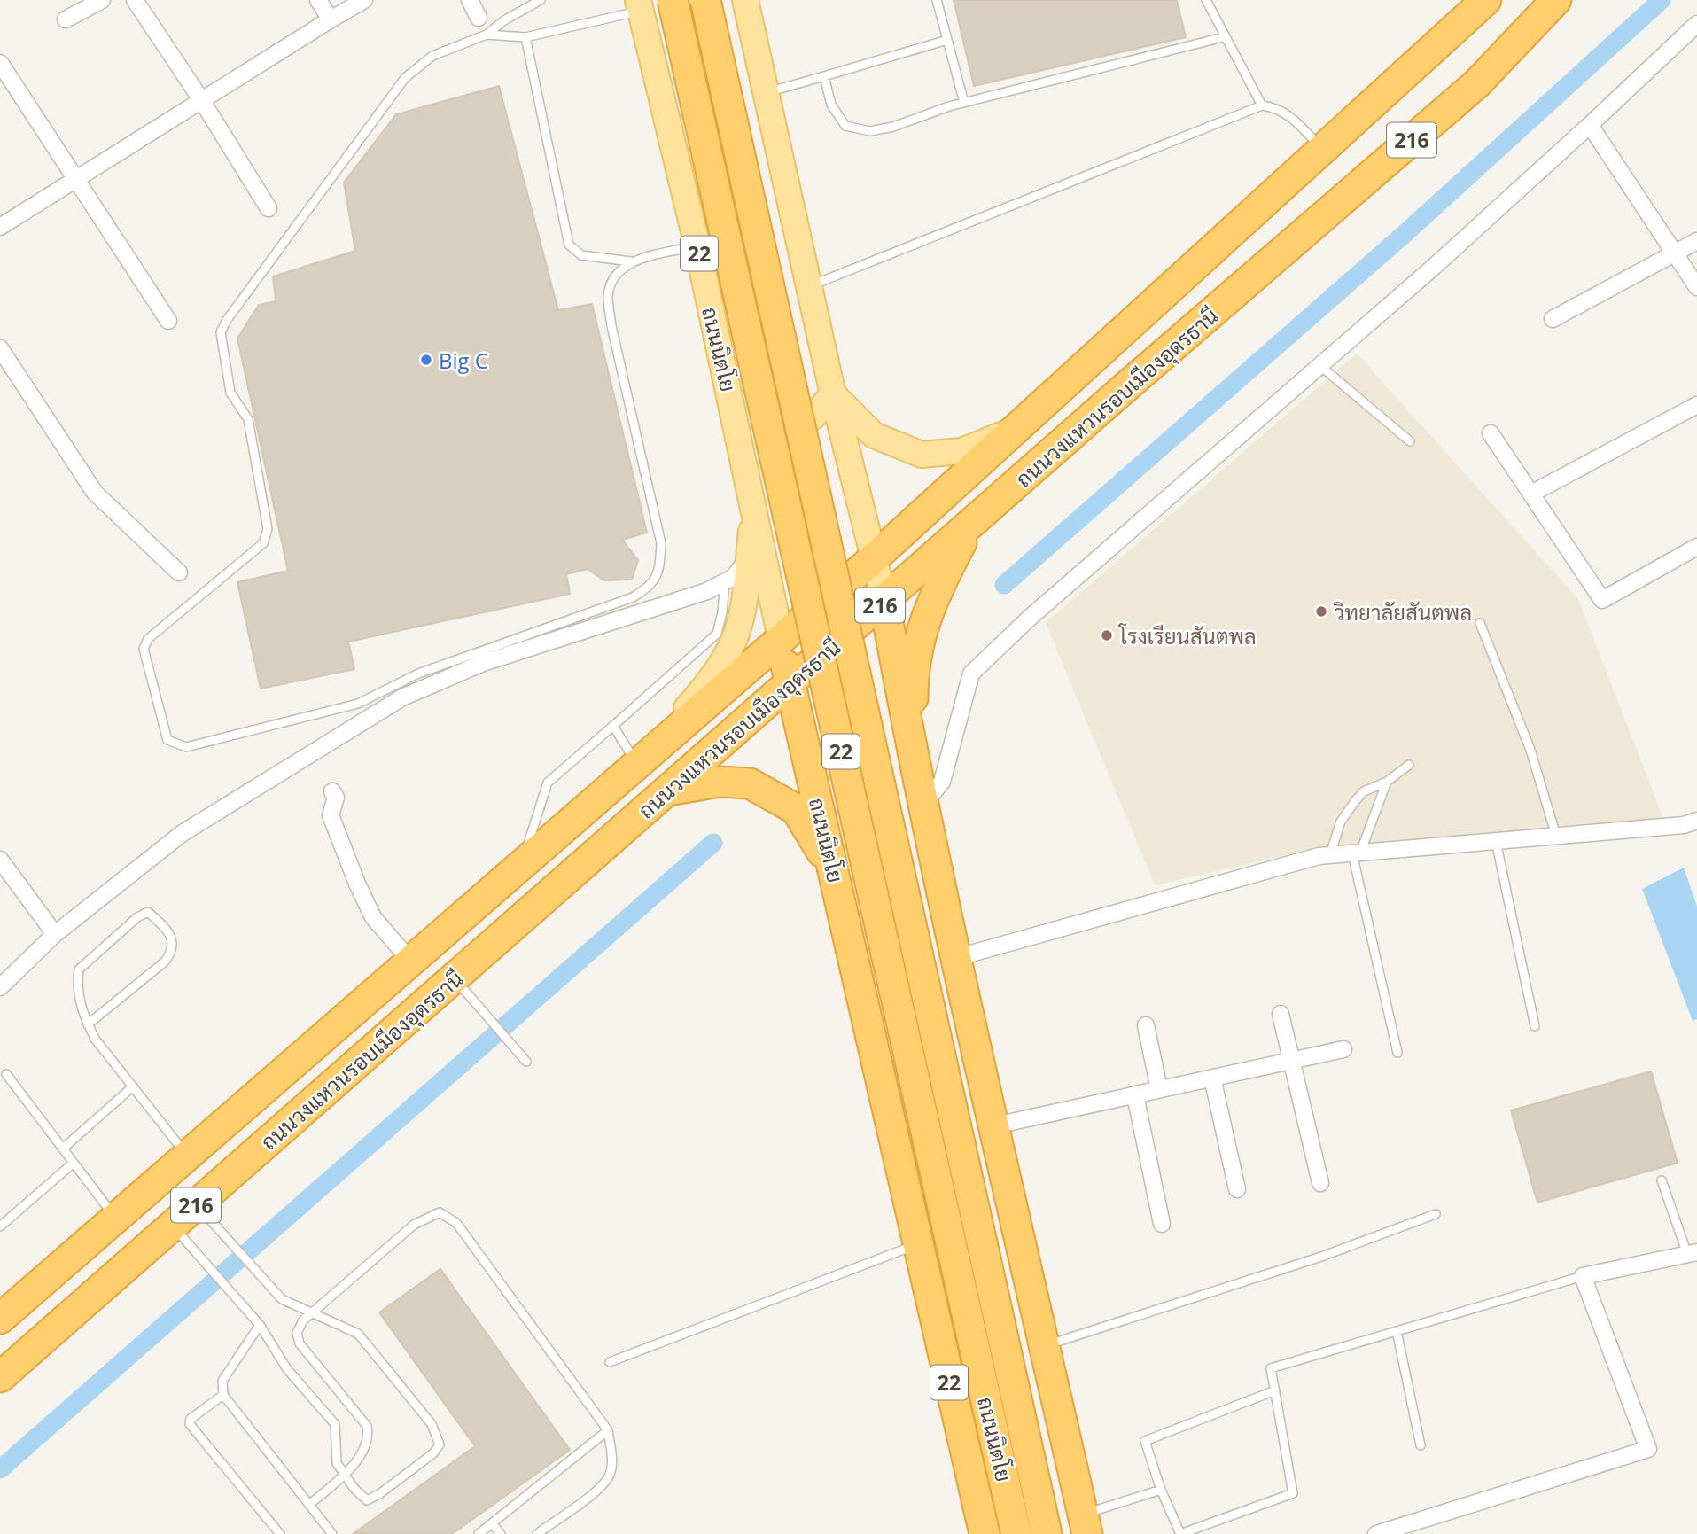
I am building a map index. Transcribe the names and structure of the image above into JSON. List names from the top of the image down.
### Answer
{
  "streets": {
    "highway": [
      "216",
      "22",
      "ถนนนิตโย",
      "ถนนวงแหวนรอบเมืองอุดรธานี"
    ]
  },
  "crossings": [
    ["ถนนนิตโย", "ถนนวงแหวนรอบเมืองอุดรธานี"]
  ],
  "places": ["Big C", "วิทยาลัยสันตพล", "โรงเรียนสันตพล"]
}
